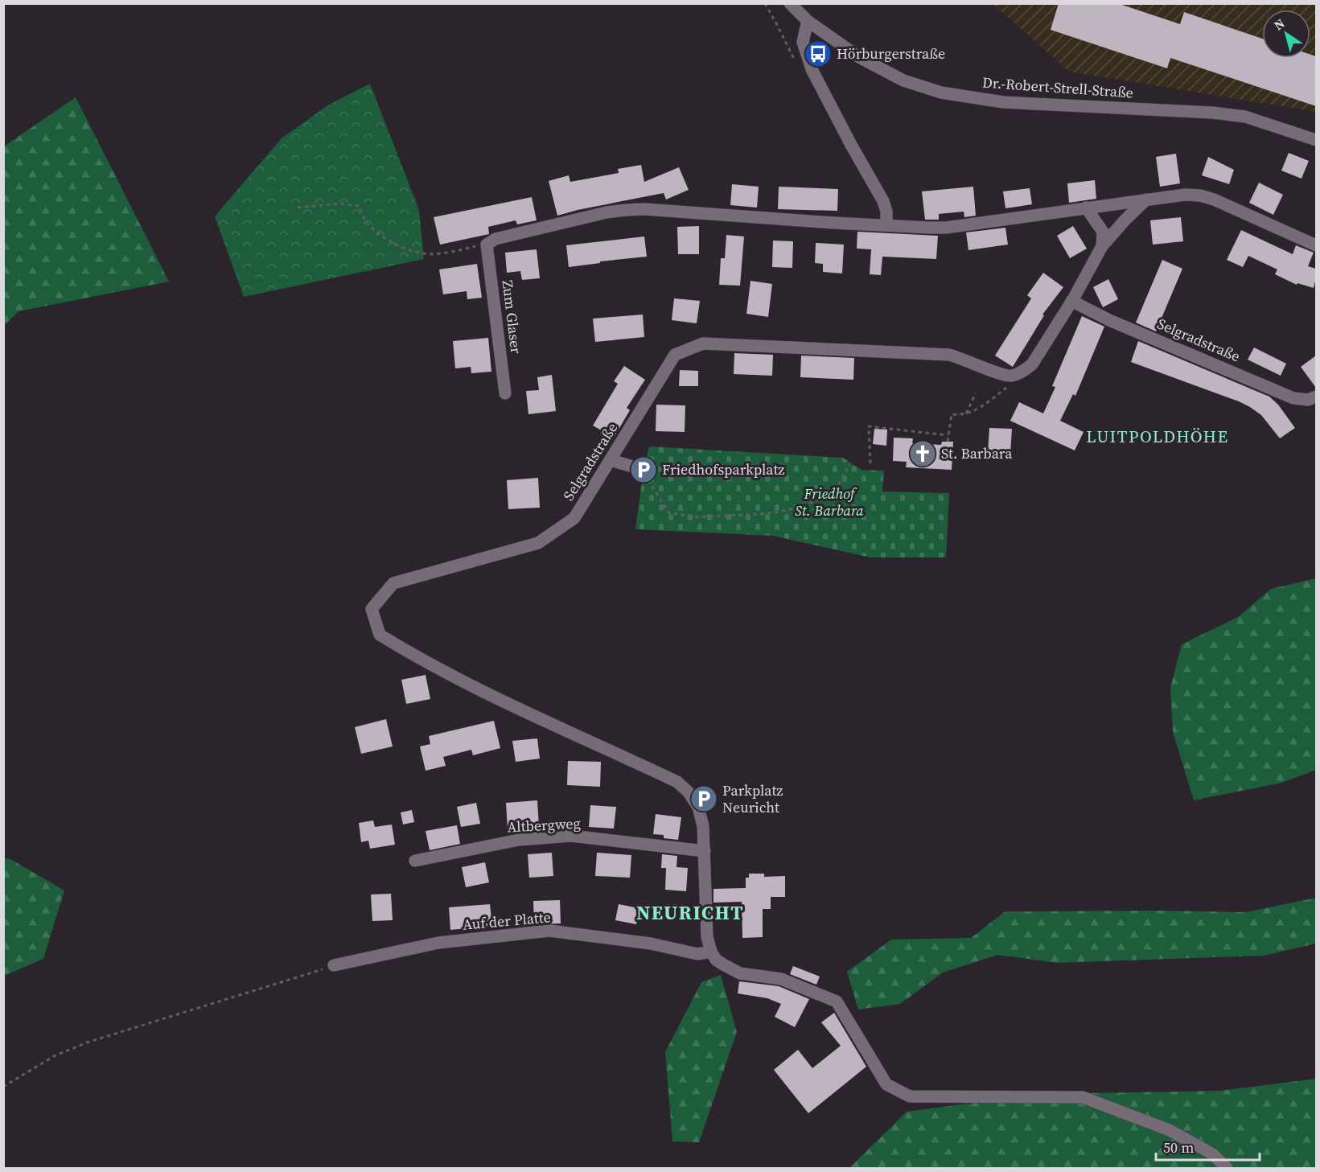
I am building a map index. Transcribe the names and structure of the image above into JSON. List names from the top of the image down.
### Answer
{
  "streets": {
    "street": [
      "Dr.-Robert-Strell-Straße",
      "Zum Glaser",
      "Selgradstraße",
      "Altbergweg",
      "Auf der Platte"
    ]
  },
  "crossings": [
    ["Selgradstraße", "Altbergweg"]
  ],
  "districts": ["LUITPOLDHÖHE", "NEURICHT"],
  "parks": ["Friedhof St. Barbara"],
  "places": {
    "bus stop": ["Hörburgerstraße"],
    "church": ["St. Barbara"],
    "parking": ["Friedhofsparkplatz", "Parkplatz Neuricht"]
  },
  "scale_bar": "50 m",
  "north": "top left"
}
